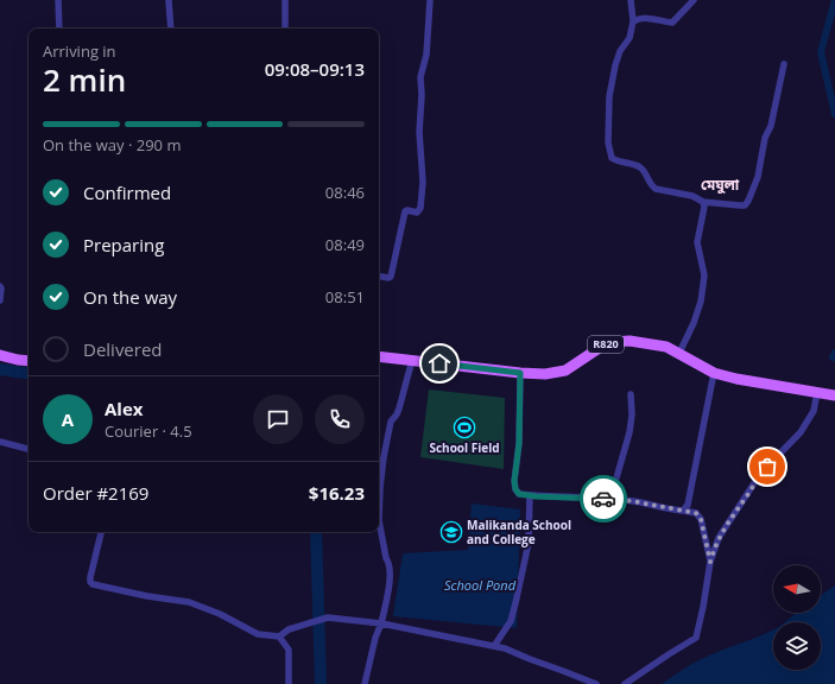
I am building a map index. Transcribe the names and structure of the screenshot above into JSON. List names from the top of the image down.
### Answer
{
  "streets": {
    "main road": ["R820"]
  },
  "districts": ["মেঘুলা"],
  "water": ["School Pond"],
  "places": {
    "sports": ["School Field"],
    "school or university": ["Malikanda School and College"]
  },
  "north": "left",
  "page": {
    "heading": ["2 min", "Arriving in", "09:08–09:13"],
    "panel": [
      "Alex",
      "Courier · 4.5",
      "Order #2169",
      "$16.23"
    ],
    "bar": "On the way · 290 m",
    "list": [
      ["Confirmed", "08:46"],
      ["Preparing", "08:49"],
      ["On the way", "08:51"],
      "Delivered"
    ],
    "round": "A"
  }
}
